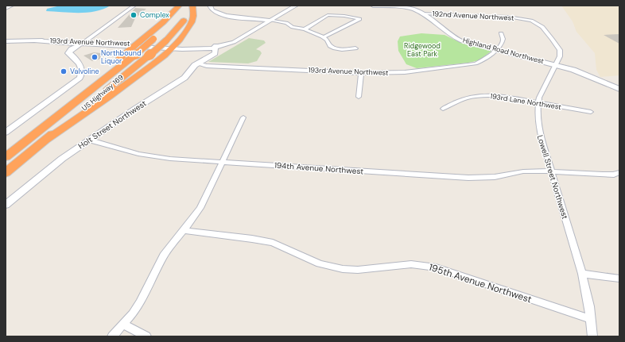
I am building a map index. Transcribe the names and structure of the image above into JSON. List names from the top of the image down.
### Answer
{
  "streets": {
    "highway": ["US Highway 169"],
    "street": [
      "192nd Avenue Northwest",
      "193rd Avenue Northwest",
      "Highland Road Northwest",
      "193rd Lane Northwest",
      "Holt Street Northwest",
      "194th Avenue Northwest",
      "Lowell Street Northwest",
      "195th Avenue Northwest"
    ]
  },
  "crossings": [
    ["192nd Avenue Northwest", "Highland Road Northwest"],
    ["192nd Avenue Northwest", "Lowell Street Northwest"],
    ["193rd Avenue Northwest", "Highland Road Northwest"],
    ["193rd Avenue Northwest", "US Highway 169"],
    ["193rd Avenue Northwest", "Holt Street Northwest"],
    ["Highland Road Northwest", "Lowell Street Northwest"],
    ["193rd Lane Northwest", "Lowell Street Northwest"],
    ["Holt Street Northwest", "194th Avenue Northwest"],
    ["194th Avenue Northwest", "Lowell Street Northwest"],
    ["Lowell Street Northwest", "195th Avenue Northwest"]
  ],
  "parks": ["Ridgewood East Park"],
  "places": ["Complex", "Northbound Liquor", "Valvoline"]
}
